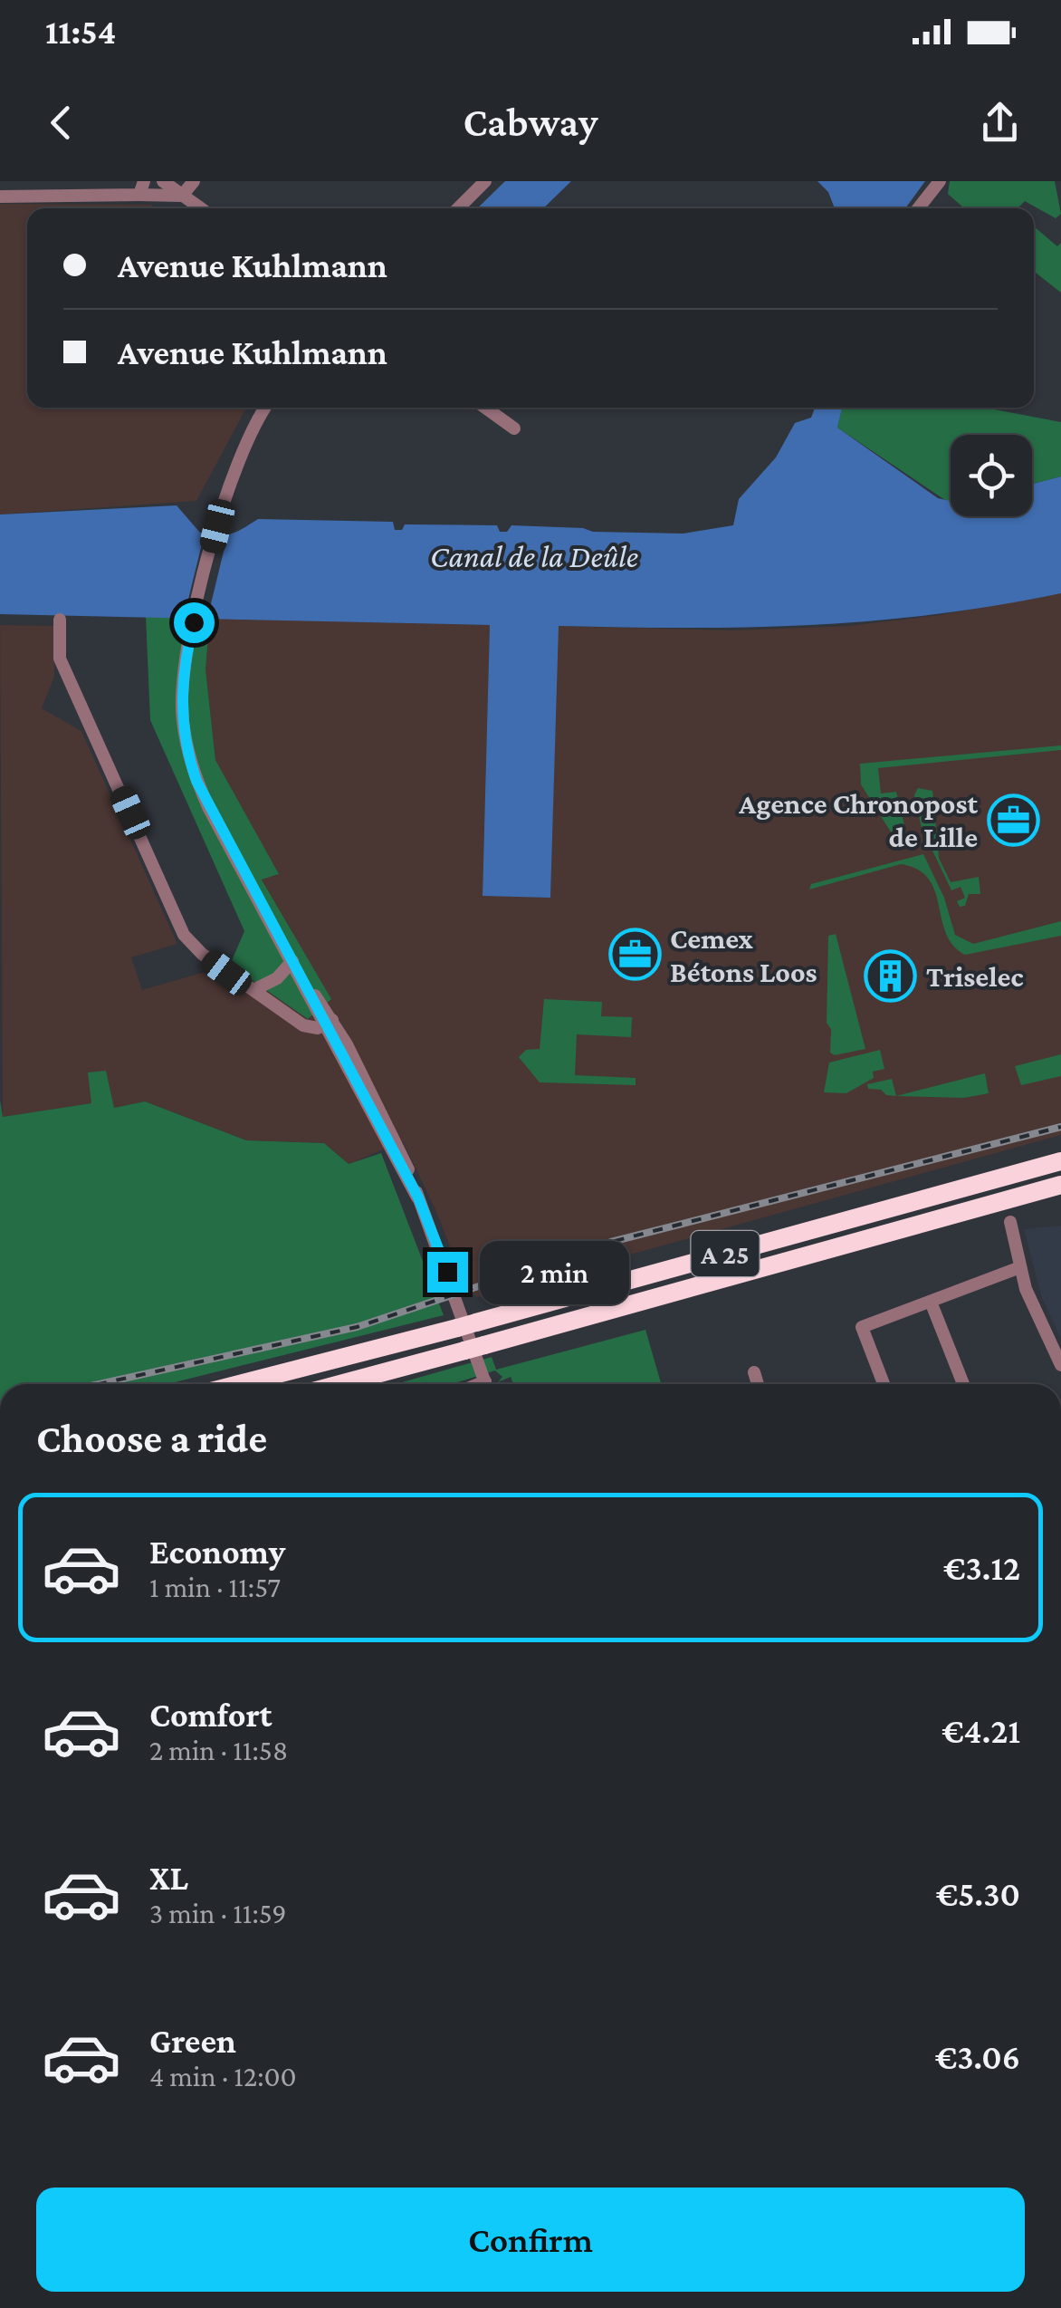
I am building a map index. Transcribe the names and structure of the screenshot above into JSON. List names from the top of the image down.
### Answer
{
  "streets": {
    "highway": ["A 25"]
  },
  "water": ["Canal de la Deûle"],
  "places": {
    "office": ["Agence Chronopost de Lille", "Cemex Bétons Loos"],
    "building": ["Triselec"]
  },
  "page": {
    "status": "11:54",
    "header": "Cabway",
    "banner": ["Avenue Kuhlmann", "Avenue Kuhlmann"],
    "bubble": "2 min",
    "heading": "Choose a ride",
    "list": [
      {
        "name": "Economy",
        "note": "1 min · 11:57",
        "value": "€3.12"
      },
      {
        "name": "Comfort",
        "note": "2 min · 11:58",
        "value": "€4.21"
      },
      {
        "name": "XL",
        "note": "3 min · 11:59",
        "value": "€5.30"
      },
      {
        "name": "Green",
        "note": "4 min · 12:00",
        "value": "€3.06"
      }
    ],
    "buttons": "Confirm"
  }
}
